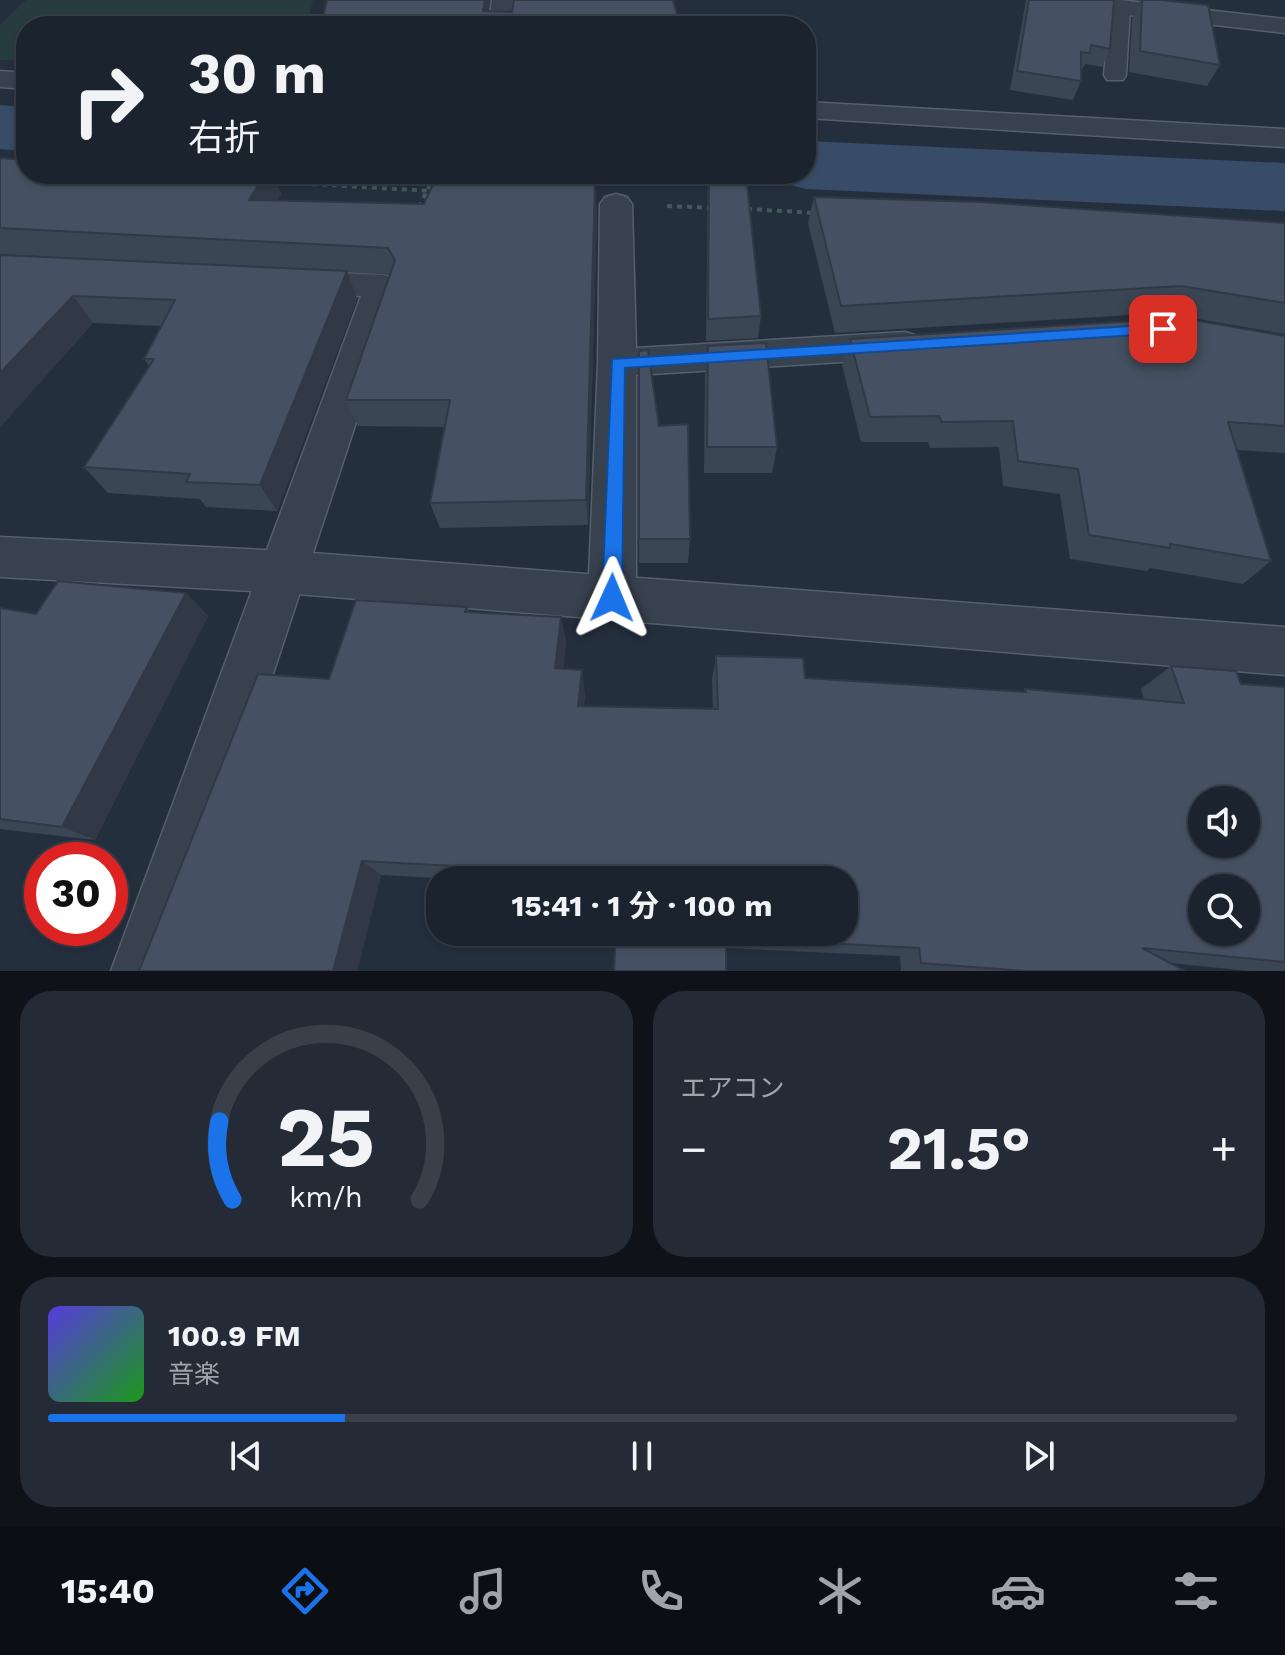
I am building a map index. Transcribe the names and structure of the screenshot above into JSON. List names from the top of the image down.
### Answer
{
  "page": {
    "turn": ["30 m", "右折"],
    "limit": "30",
    "trip": "15:41 · 1 分 · 100 m",
    "tile": "エアコン",
    "heat": ["−", "21.5°", "+"],
    "song": ["100.9 FM", "音楽"],
    "tabs": "15:40",
    "gauge": ["25", "km/h"]
  }
}
